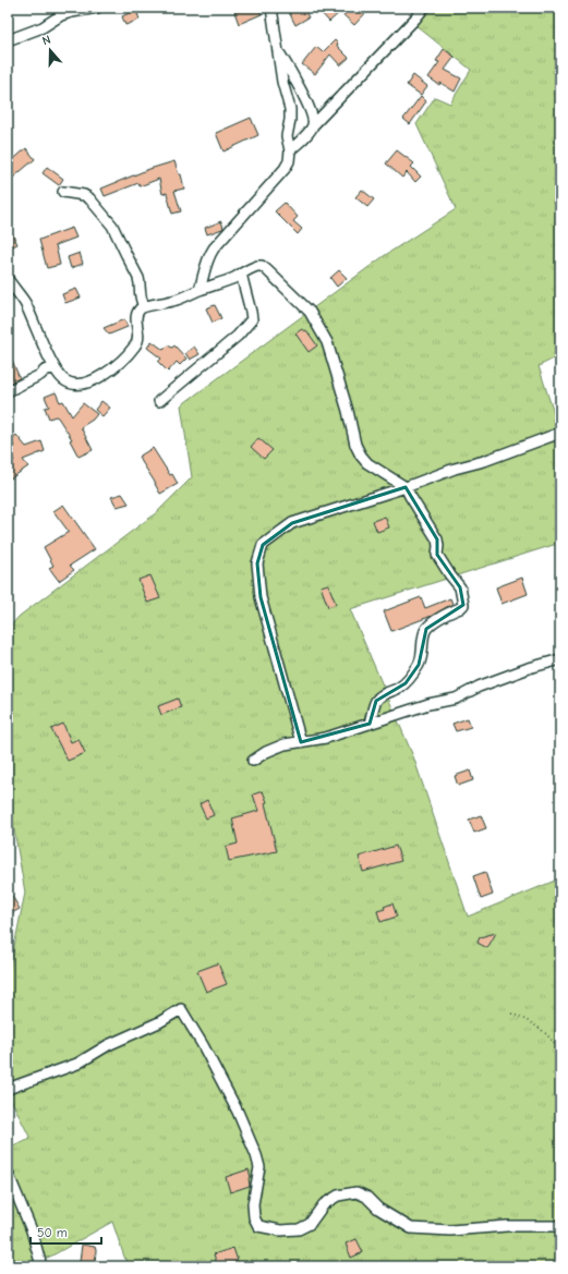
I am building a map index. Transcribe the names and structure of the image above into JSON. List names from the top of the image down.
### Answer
{
  "scale_bar": "50 m",
  "north": "top"
}
